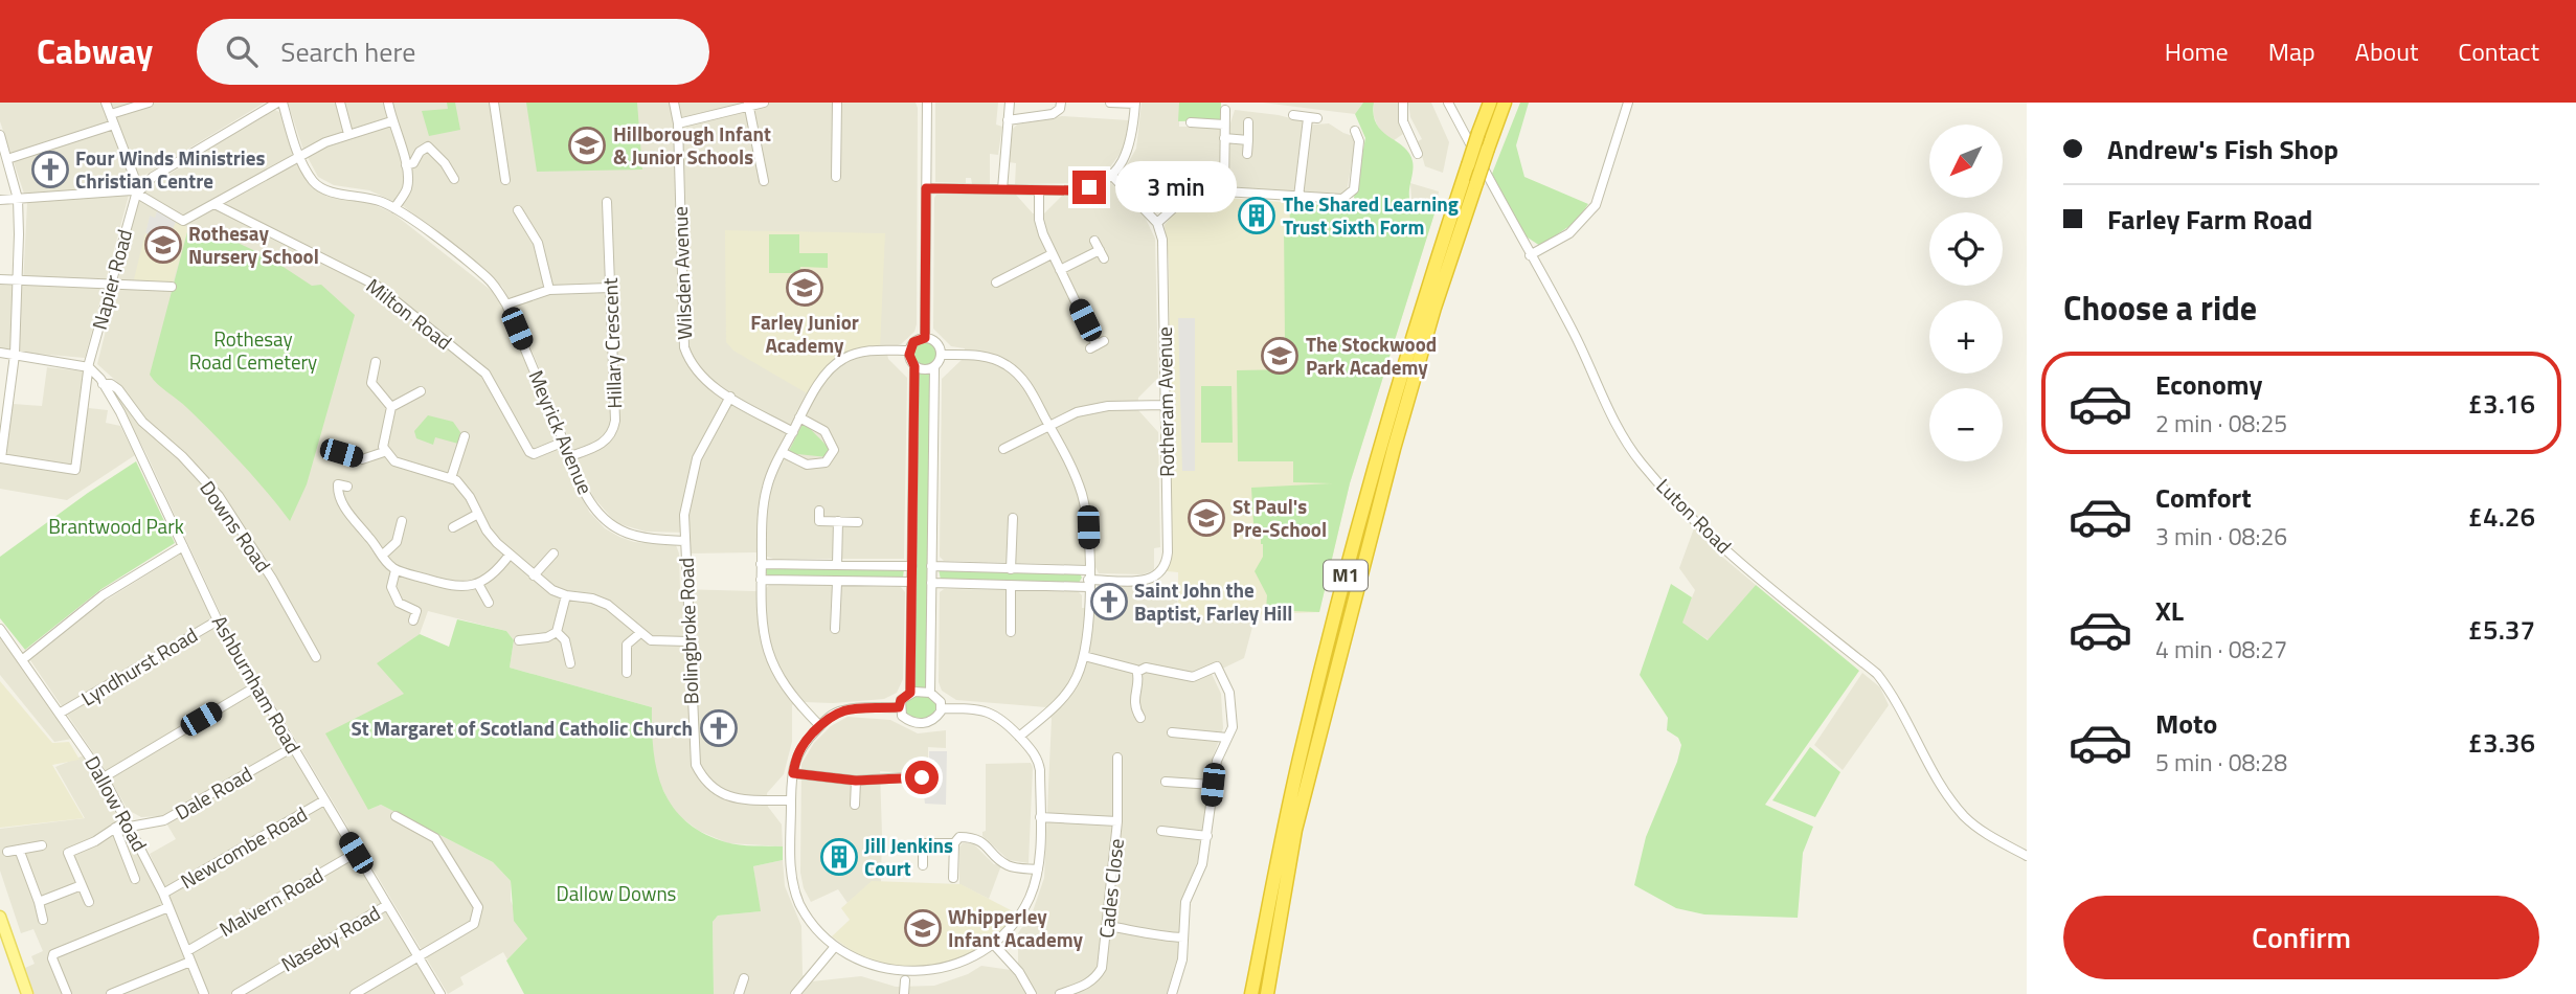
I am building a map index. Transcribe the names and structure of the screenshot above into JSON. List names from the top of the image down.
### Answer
{
  "streets": {
    "highway": ["M1"],
    "street": [
      "Wilsden Avenue",
      "Napier Road",
      "Milton Road",
      "Hillary Crescent",
      "Rotheram Avenue",
      "Meyrick Avenue",
      "Luton Road",
      "Downs Road",
      "Bolingbroke Road",
      "Lyndhurst Road",
      "Ashburnham Road",
      "Dale Road",
      "Dallow Road",
      "Newcombe Road",
      "Cades Close",
      "Malvern Road",
      "Naseby Road"
    ]
  },
  "crossings": [
    ["Wilsden Avenue", "Bolingbroke Road"],
    ["Napier Road", "Ashburnham Road"],
    ["Milton Road", "Meyrick Avenue"],
    ["Hillary Crescent", "Meyrick Avenue"],
    ["Meyrick Avenue", "Bolingbroke Road"],
    ["Downs Road", "Ashburnham Road"],
    ["Lyndhurst Road", "Ashburnham Road"],
    ["Lyndhurst Road", "Dallow Road"],
    ["Ashburnham Road", "Dale Road"],
    ["Ashburnham Road", "Newcombe Road"],
    ["Ashburnham Road", "Malvern Road"],
    ["Ashburnham Road", "Naseby Road"],
    ["Dale Road", "Dallow Road"],
    ["Dallow Road", "Newcombe Road"],
    ["Dallow Road", "Malvern Road"]
  ],
  "parks": ["Rothesay Road Cemetery", "Brantwood Park", "Dallow Downs"],
  "places": {
    "school or university": [
      "Hillborough Infant & Junior Schools",
      "Rothesay Nursery School",
      "Farley Junior Academy",
      "The Stockwood Park Academy",
      "St Paul's Pre-School",
      "Whipperley Infant Academy"
    ],
    "church": ["Four Winds Ministries Christian Centre", "Saint John the Baptist, Farley Hill", "St Margaret of Scotland Catholic Church"],
    "building": ["The Shared Learning Trust Sixth Form", "Jill Jenkins Court"]
  },
  "north": "bottom left",
  "page": {
    "header": "Cabway",
    "search": "Search here",
    "nav": [
      "Home",
      "Map",
      "About",
      "Contact"
    ],
    "banner": ["Andrew's Fish Shop", "Farley Farm Road"],
    "map_buttons": ["+", "−"],
    "bubble": "3 min",
    "heading": "Choose a ride",
    "list": [
      {
        "name": "Economy",
        "note": "2 min · 08:25",
        "value": "£3.16"
      },
      {
        "name": "Comfort",
        "note": "3 min · 08:26",
        "value": "£4.26"
      },
      {
        "name": "XL",
        "note": "4 min · 08:27",
        "value": "£5.37"
      },
      {
        "name": "Moto",
        "note": "5 min · 08:28",
        "value": "£3.36"
      }
    ],
    "buttons": "Confirm"
  }
}
